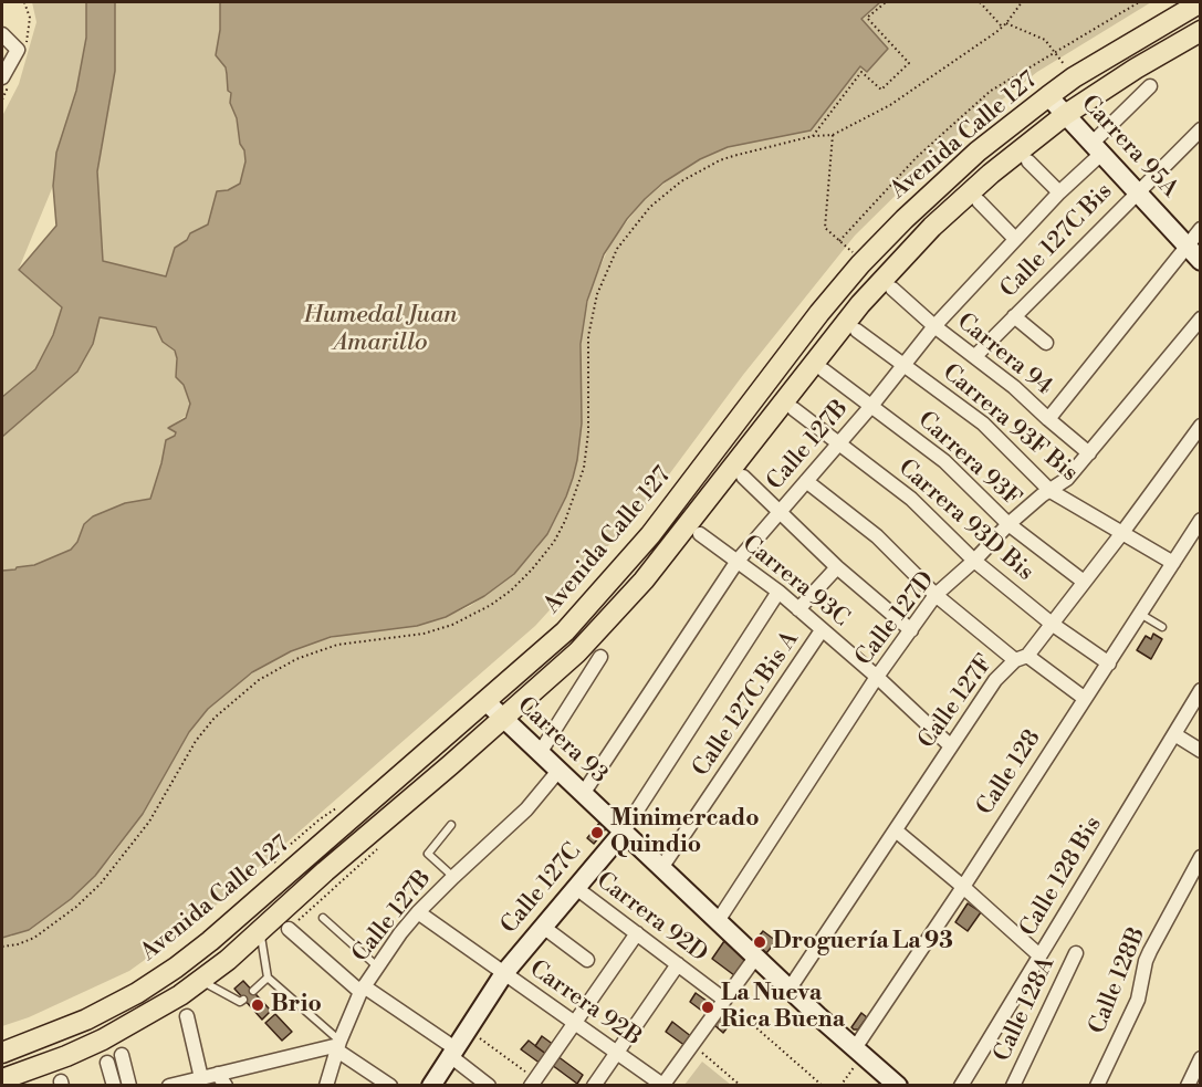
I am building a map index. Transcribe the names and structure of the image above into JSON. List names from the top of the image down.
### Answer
{
  "streets": {
    "main road": ["Avenida Calle 127"],
    "street": [
      "Carrera 95A",
      "Calle 127C Bis",
      "Carrera 94",
      "Carrera 93F Bis",
      "Calle 127B",
      "Carrera 93F",
      "Carrera 93D Bis",
      "Carrera 93C",
      "Calle 127D",
      "Calle 127F",
      "Calle 127C Bis A",
      "Carrera 93",
      "Calle 128",
      "Calle 128 Bis",
      "Calle 127C",
      "Carrera 92D",
      "Calle 128B",
      "Carrera 92B",
      "Calle 128A"
    ]
  },
  "crossings": [
    ["Avenida Calle 127", "Carrera 95A"],
    ["Avenida Calle 127", "Carrera 93"],
    ["Carrera 95A", "Calle 127C Bis"],
    ["Carrera 95A", "Calle 127B"],
    ["Calle 127C Bis", "Carrera 94"],
    ["Carrera 94", "Calle 127B"],
    ["Carrera 94", "Calle 127D"],
    ["Carrera 93F Bis", "Calle 127B"],
    ["Carrera 93F Bis", "Calle 127D"],
    ["Carrera 93F Bis", "Calle 127F"],
    ["Carrera 93F Bis", "Calle 128"],
    ["Calle 127B", "Carrera 93F"],
    ["Calle 127B", "Carrera 93D Bis"],
    ["Calle 127B", "Carrera 93C"],
    ["Calle 127B", "Carrera 93"],
    ["Calle 127B", "Carrera 92B"],
    ["Carrera 93F", "Calle 127D"],
    ["Carrera 93F", "Calle 127F"],
    ["Carrera 93D Bis", "Calle 127D"],
    ["Carrera 93D Bis", "Calle 127F"],
    ["Carrera 93D Bis", "Calle 128"],
    ["Carrera 93C", "Calle 127D"],
    ["Carrera 93C", "Calle 127F"],
    ["Carrera 93C", "Calle 127C Bis A"],
    ["Carrera 93C", "Calle 127C"],
    ["Calle 127D", "Carrera 93"],
    ["Calle 127F", "Carrera 93"],
    ["Calle 127C Bis A", "Carrera 93"],
    ["Carrera 93", "Calle 128"],
    ["Carrera 93", "Calle 127C"],
    ["Calle 127C", "Carrera 92D"],
    ["Calle 127C", "Carrera 92B"]
  ],
  "water": ["Humedal Juan Amarillo"],
  "places": [
    "Minimercado Quindio",
    "Droguería La 93",
    "Brio",
    "La Nueva Rica Buena"
  ]
}
